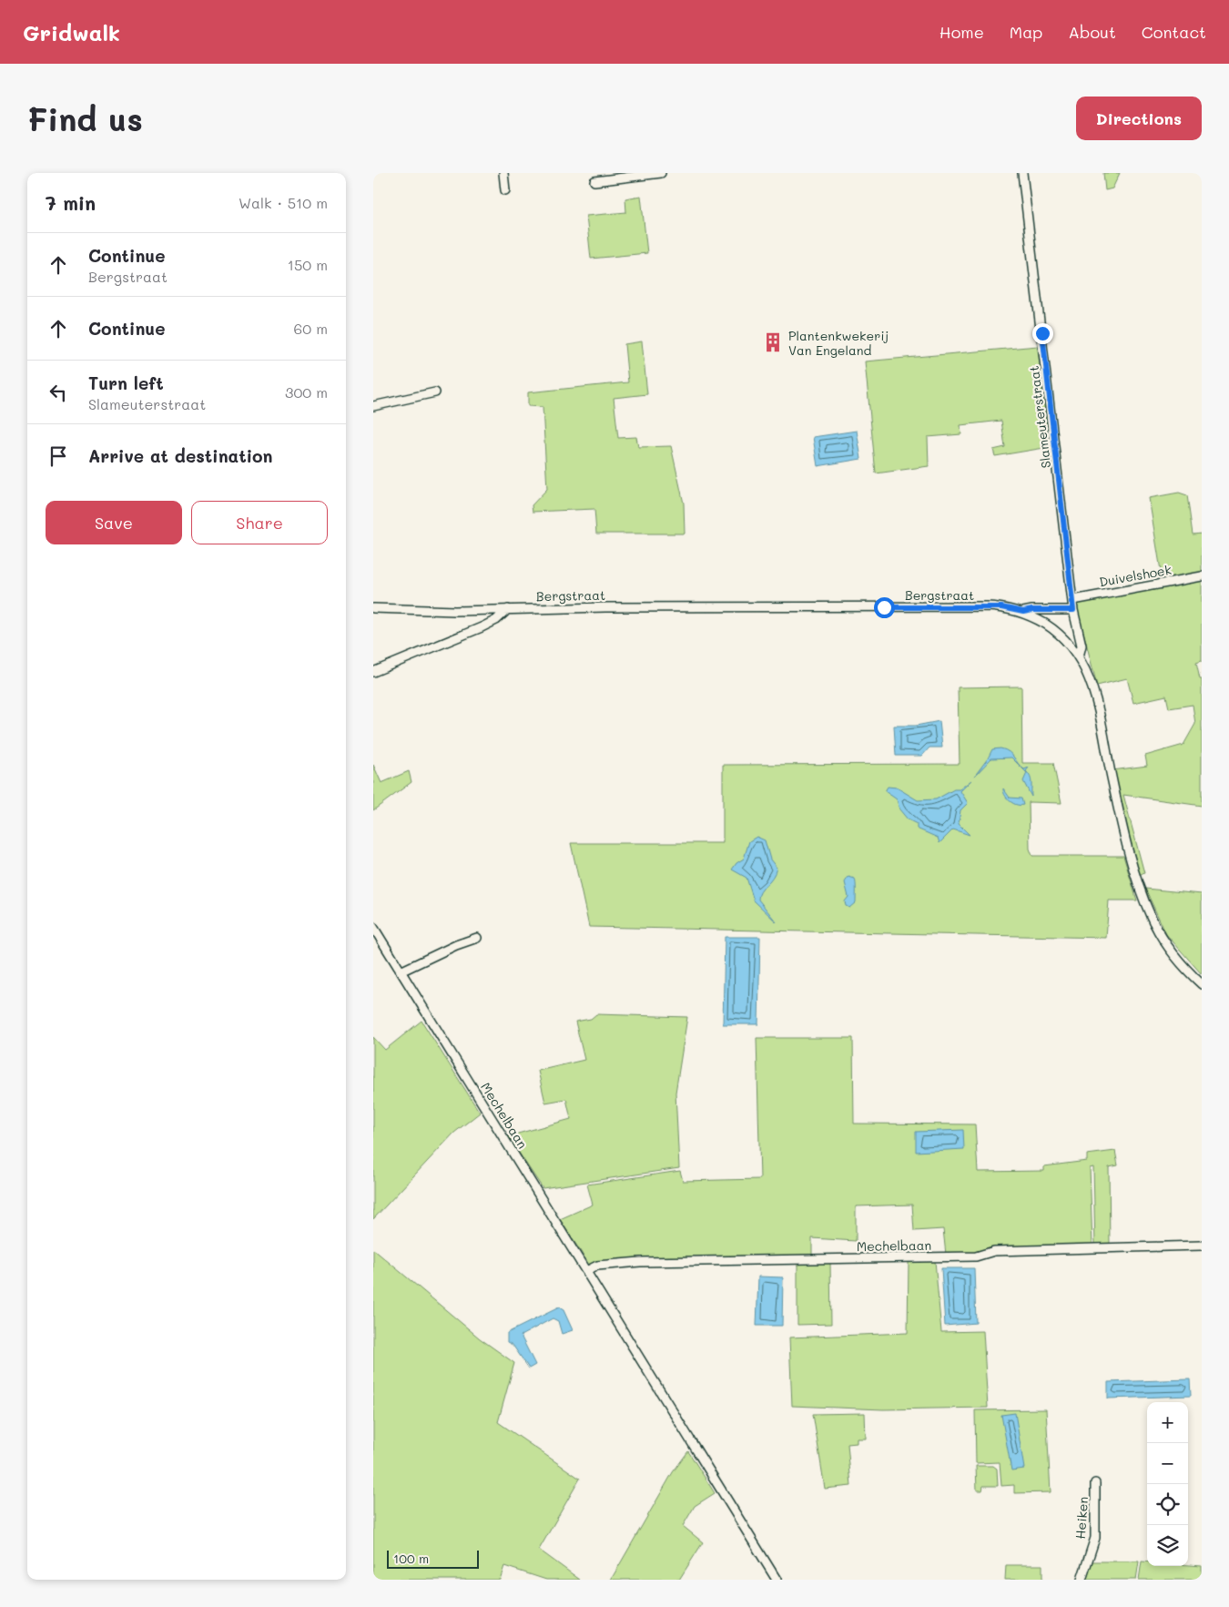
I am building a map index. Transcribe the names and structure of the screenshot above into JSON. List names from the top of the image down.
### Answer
{
  "streets": {
    "street": [
      "Slameuterstraat",
      "Duivelshoek",
      "Bergstraat",
      "Mechelbaan",
      "Heiken"
    ]
  },
  "crossings": [
    ["Slameuterstraat", "Duivelshoek"],
    ["Slameuterstraat", "Bergstraat"]
  ],
  "places": {
    "building": ["Plantenkwekerij Van Engeland"]
  },
  "scale_bar": "100 m",
  "page": {
    "header": "Gridwalk",
    "nav": [
      "Home",
      "Map",
      "About",
      "Contact"
    ],
    "buttons": [
      "Directions",
      ["Save", "Share"]
    ],
    "title": "Find us",
    "heading": ["7 min", "Walk · 510 m"],
    "list": [
      ["Continue", "Bergstraat", "150 m"],
      ["Continue", "60 m"],
      ["Turn left", "Slameuterstraat", "300 m"],
      "Arrive at destination"
    ],
    "map_buttons": ["+", "−"],
    "scale": "100 m"
  }
}
